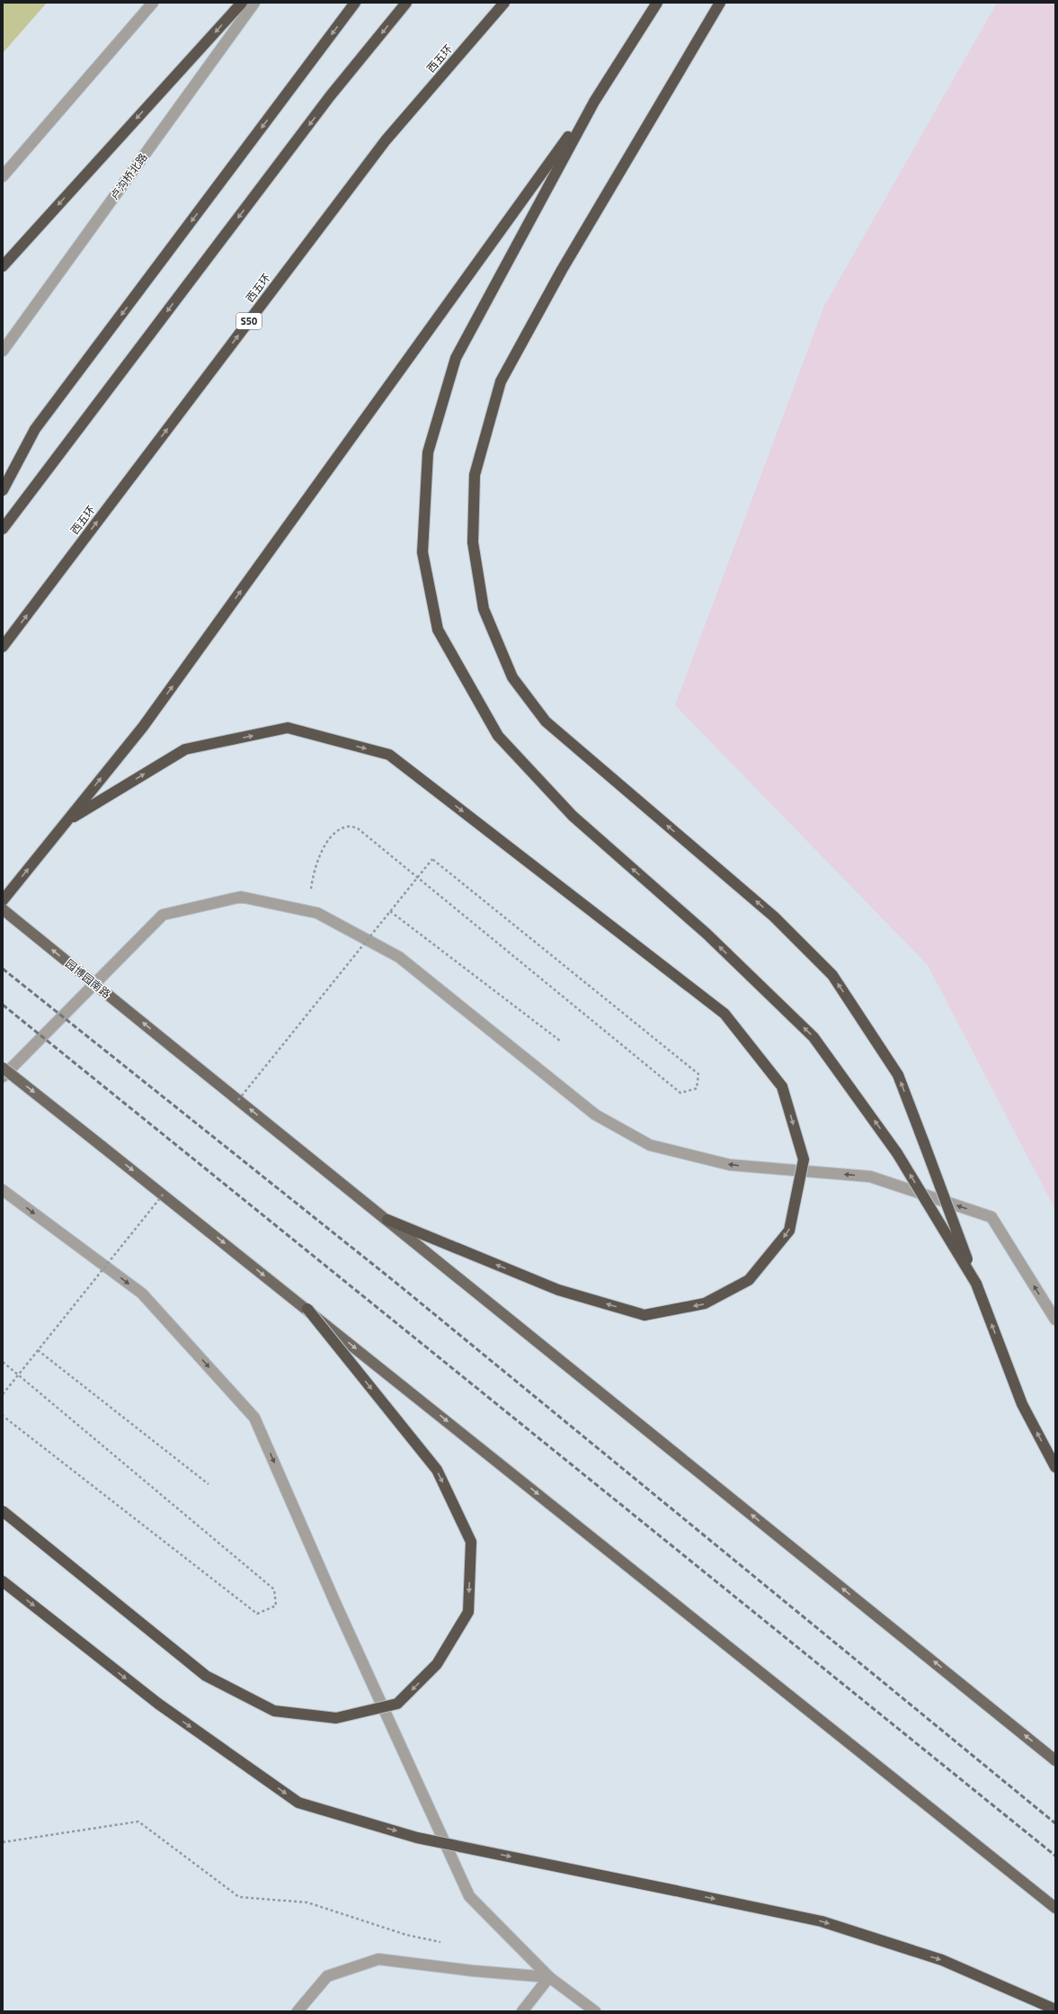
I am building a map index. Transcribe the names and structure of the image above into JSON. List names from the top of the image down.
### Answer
{
  "streets": {
    "highway": ["西五环", "S50"],
    "main road": ["园博园南路"],
    "street": ["卢沟桥北路"]
  },
  "one_way": ["园博园南路"]
}
